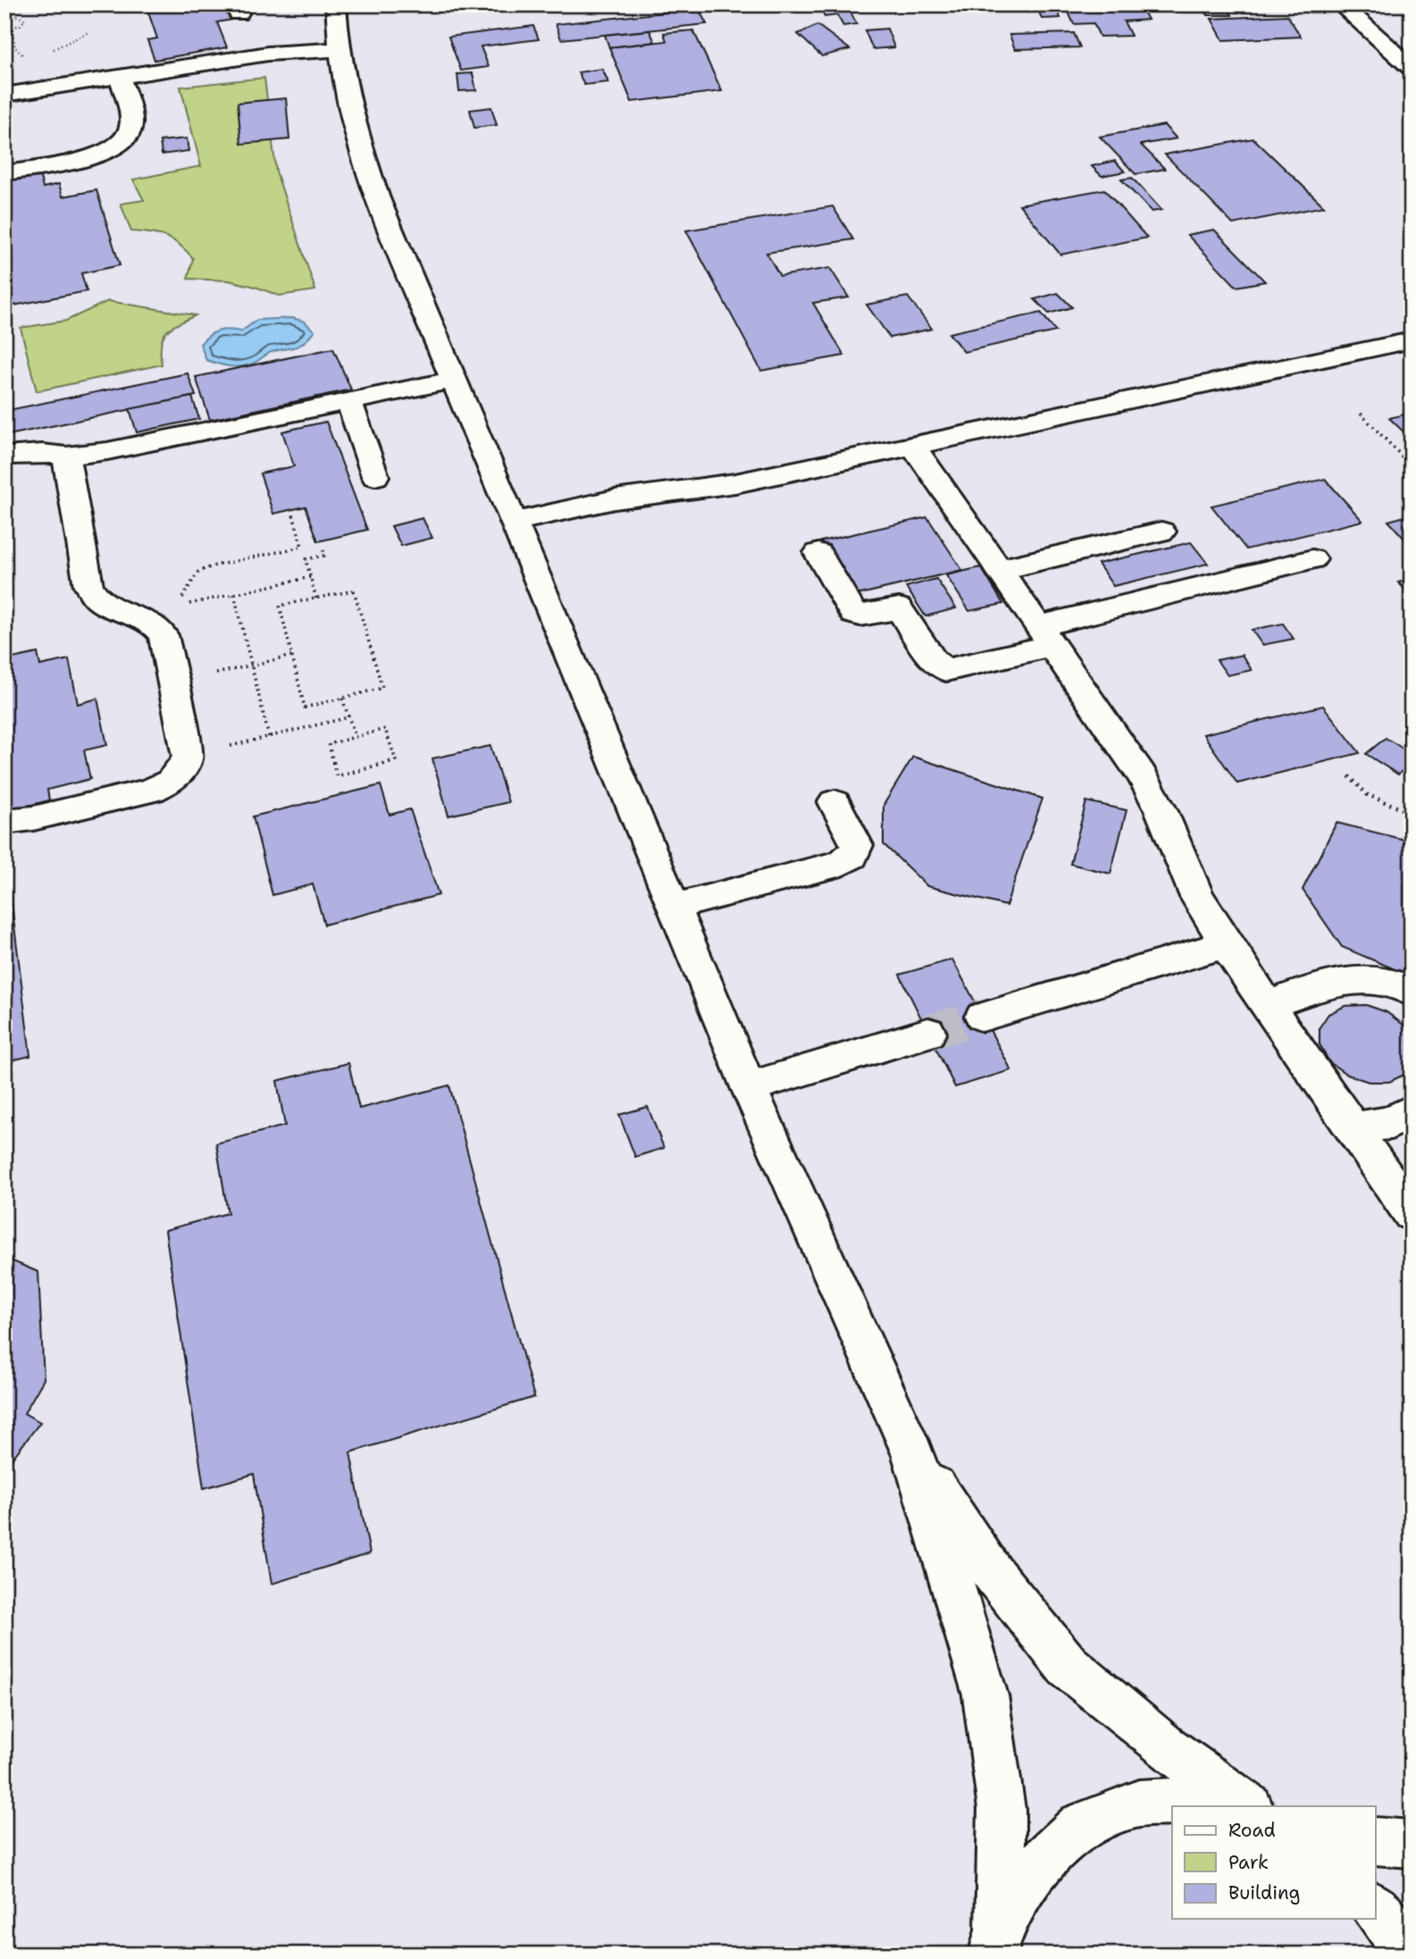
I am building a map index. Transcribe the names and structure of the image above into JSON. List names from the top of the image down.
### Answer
{
  "legend": ["Road", "Park", "Building"]
}
